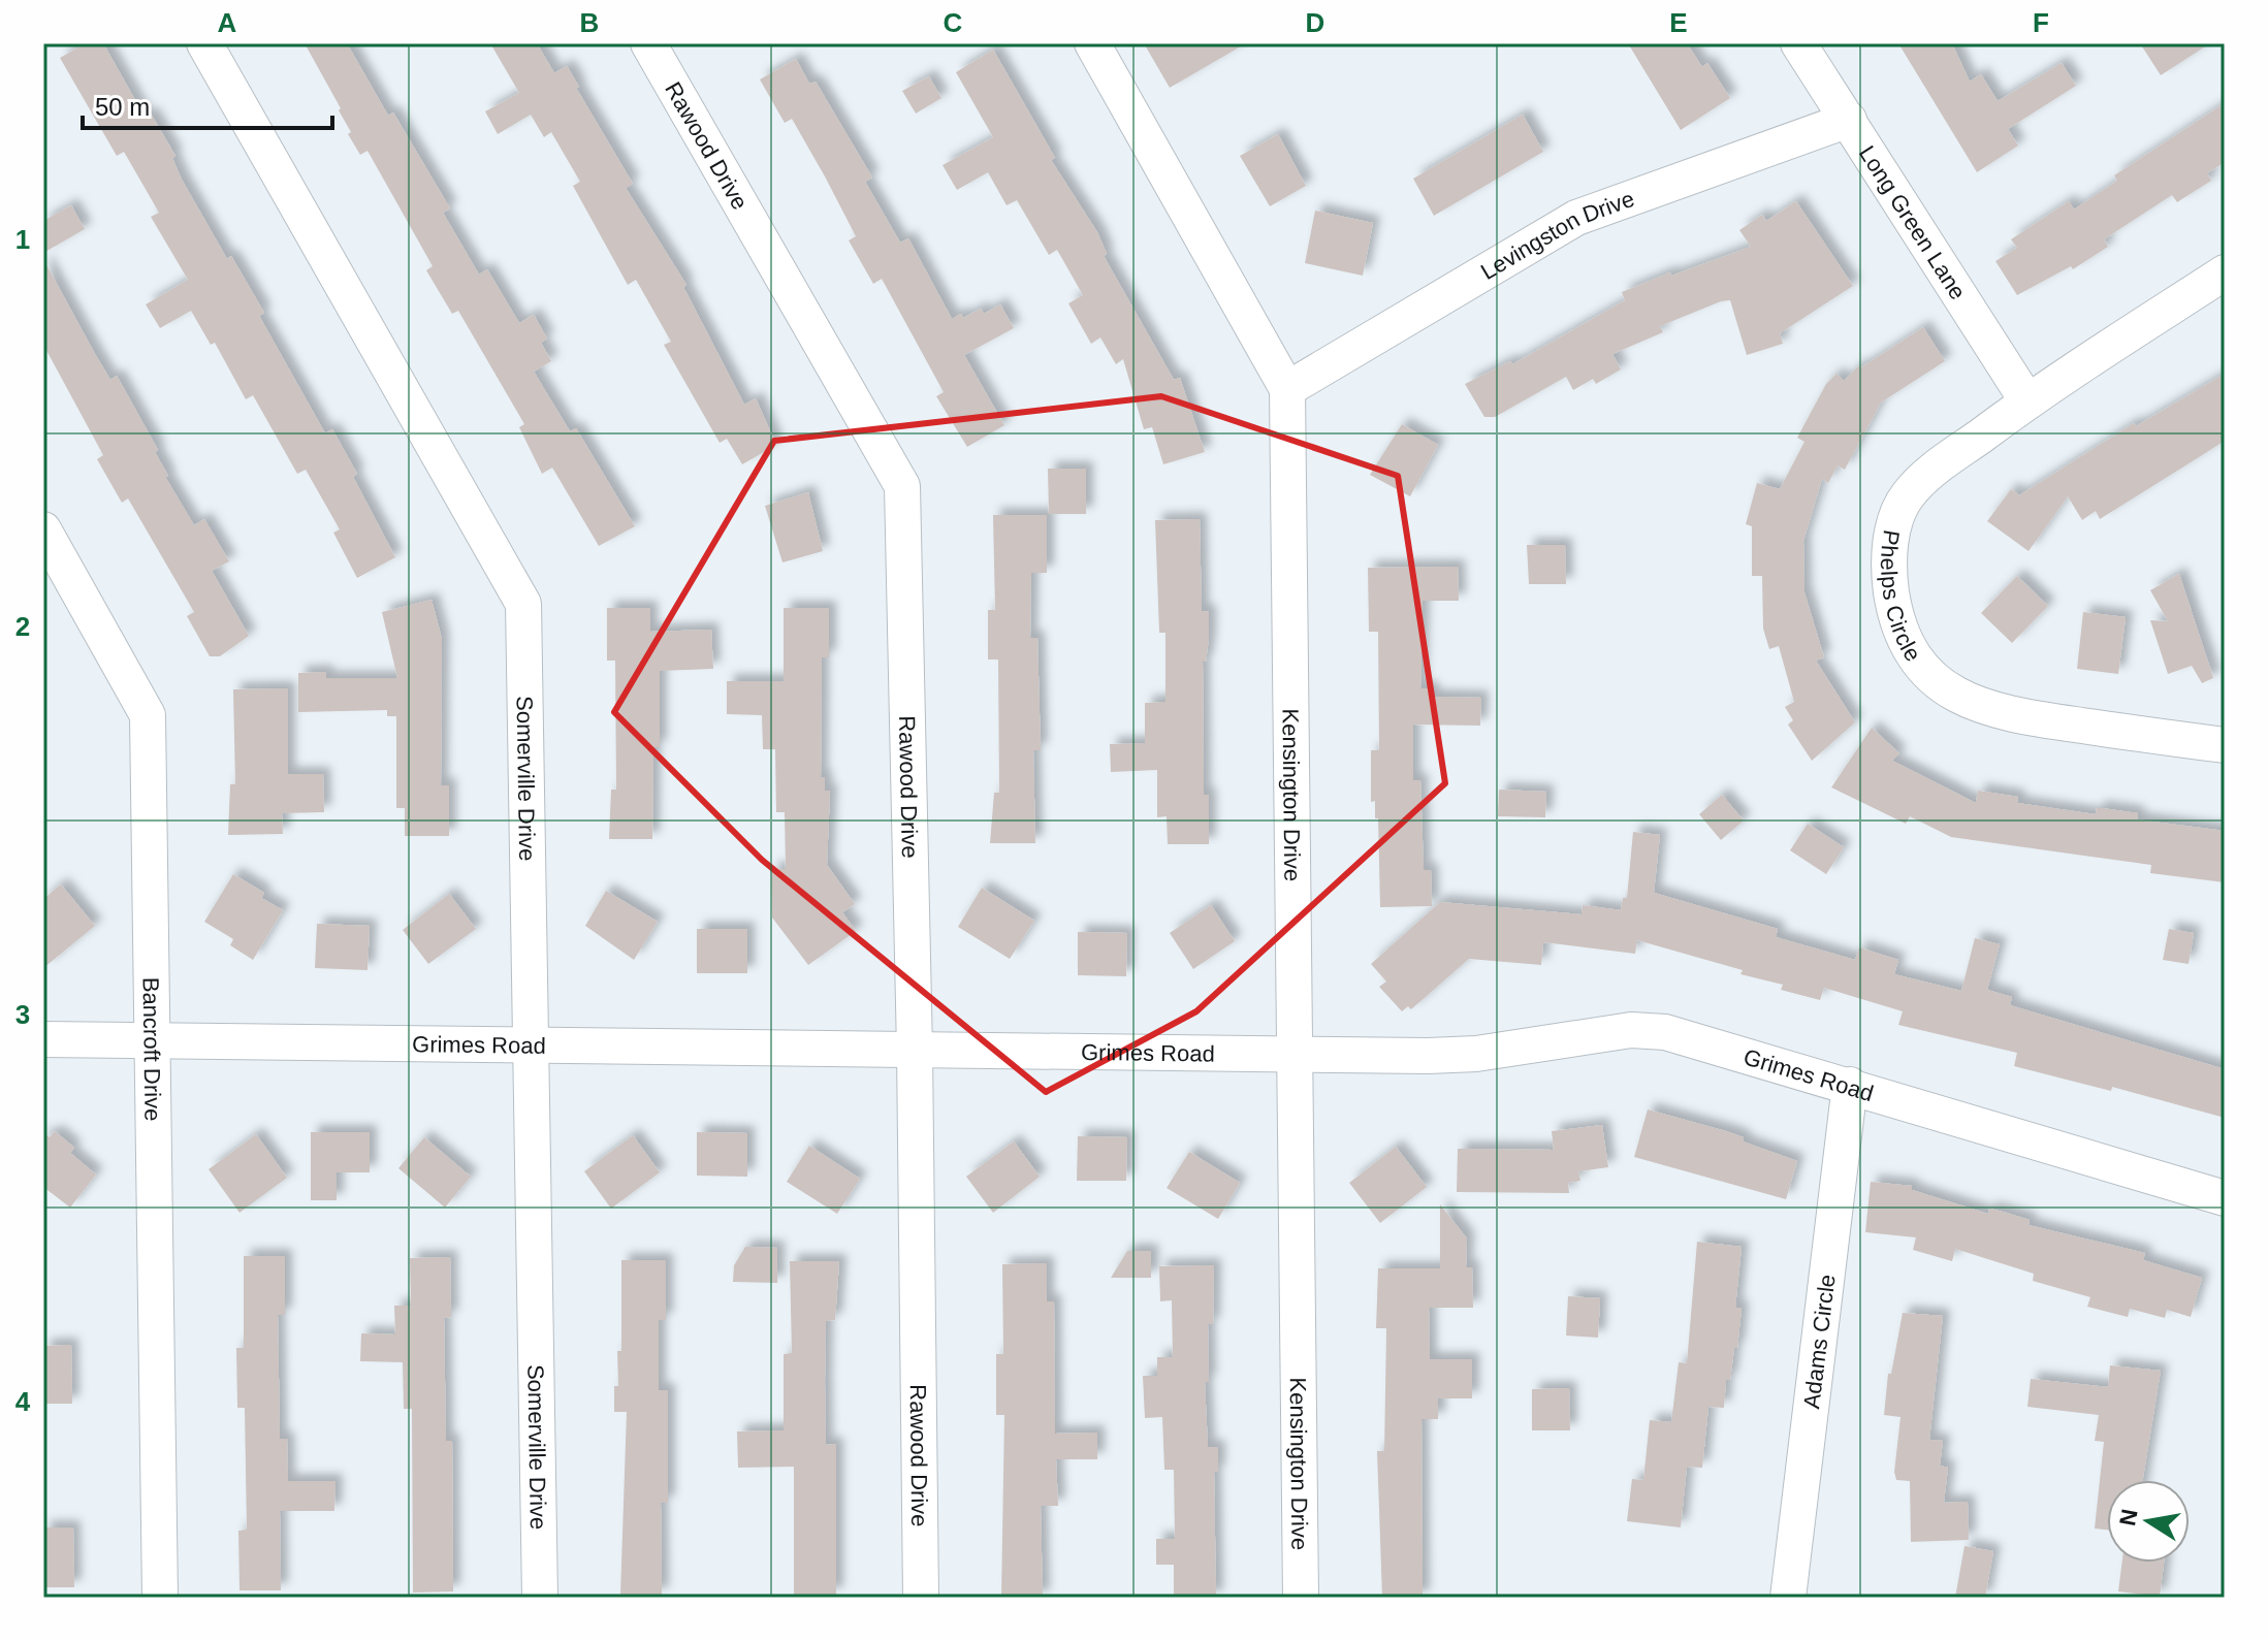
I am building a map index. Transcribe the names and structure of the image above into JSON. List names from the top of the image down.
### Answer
{
  "streets": {
    "street": [
      "Rawood Drive",
      "Long Green Lane",
      "Levingston Drive",
      "Phelps Circle",
      "Somerville Drive",
      "Kensington Drive",
      "Grimes Road",
      "Bancroft Drive",
      "Adams Circle"
    ]
  },
  "crossings": [
    ["Rawood Drive", "Grimes Road"],
    ["Long Green Lane", "Levingston Drive"],
    ["Long Green Lane", "Phelps Circle"],
    ["Levingston Drive", "Kensington Drive"],
    ["Somerville Drive", "Grimes Road"],
    ["Kensington Drive", "Grimes Road"],
    ["Grimes Road", "Bancroft Drive"],
    ["Grimes Road", "Adams Circle"]
  ],
  "scale_bar": "50 m",
  "north": "left",
  "grid": {
    "columns": [
      "A",
      "B",
      "C",
      "D",
      "E",
      "F"
    ],
    "rows": [
      "1",
      "2",
      "3",
      "4"
    ]
  }
}
